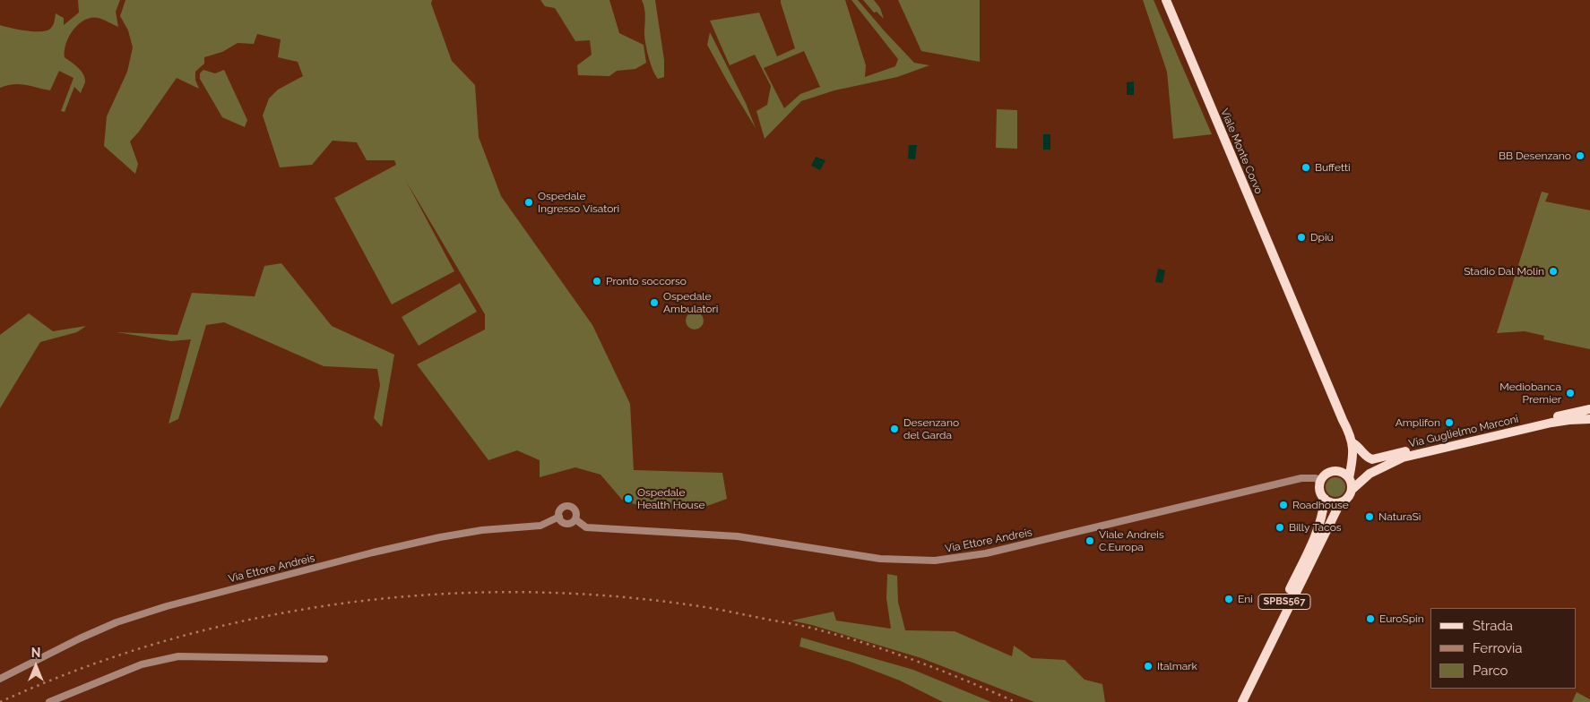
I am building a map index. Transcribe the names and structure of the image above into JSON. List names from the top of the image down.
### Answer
{
  "streets": {
    "main road": ["Viale Monte Corvo", "Via Guglielmo Marconi", "SPBS567"],
    "street": ["Via Ettore Andreis"]
  },
  "crossings": [
    ["Via Guglielmo Marconi", "Via Ettore Andreis"],
    ["Via Guglielmo Marconi", "SPBS567"],
    ["Via Ettore Andreis", "SPBS567"]
  ],
  "places": [
    "BB Desenzano",
    "Buffetti",
    "Ospedale Ingresso Visatori",
    "Dpiù",
    "Stadio Dal Molin",
    "Pronto soccorso",
    "Ospedale Ambulatori",
    "Mediobanca Premier",
    "Amplifon",
    "Desenzano del Garda",
    "Ospedale Health House",
    "Roadhouse",
    "NaturaSì",
    "Billy Tacos",
    "Viale Andreis C.Europa",
    "Eni",
    "EuroSpin",
    "Italmark"
  ],
  "legend": ["Strada", "Ferrovia", "Parco"],
  "north": "top"
}
